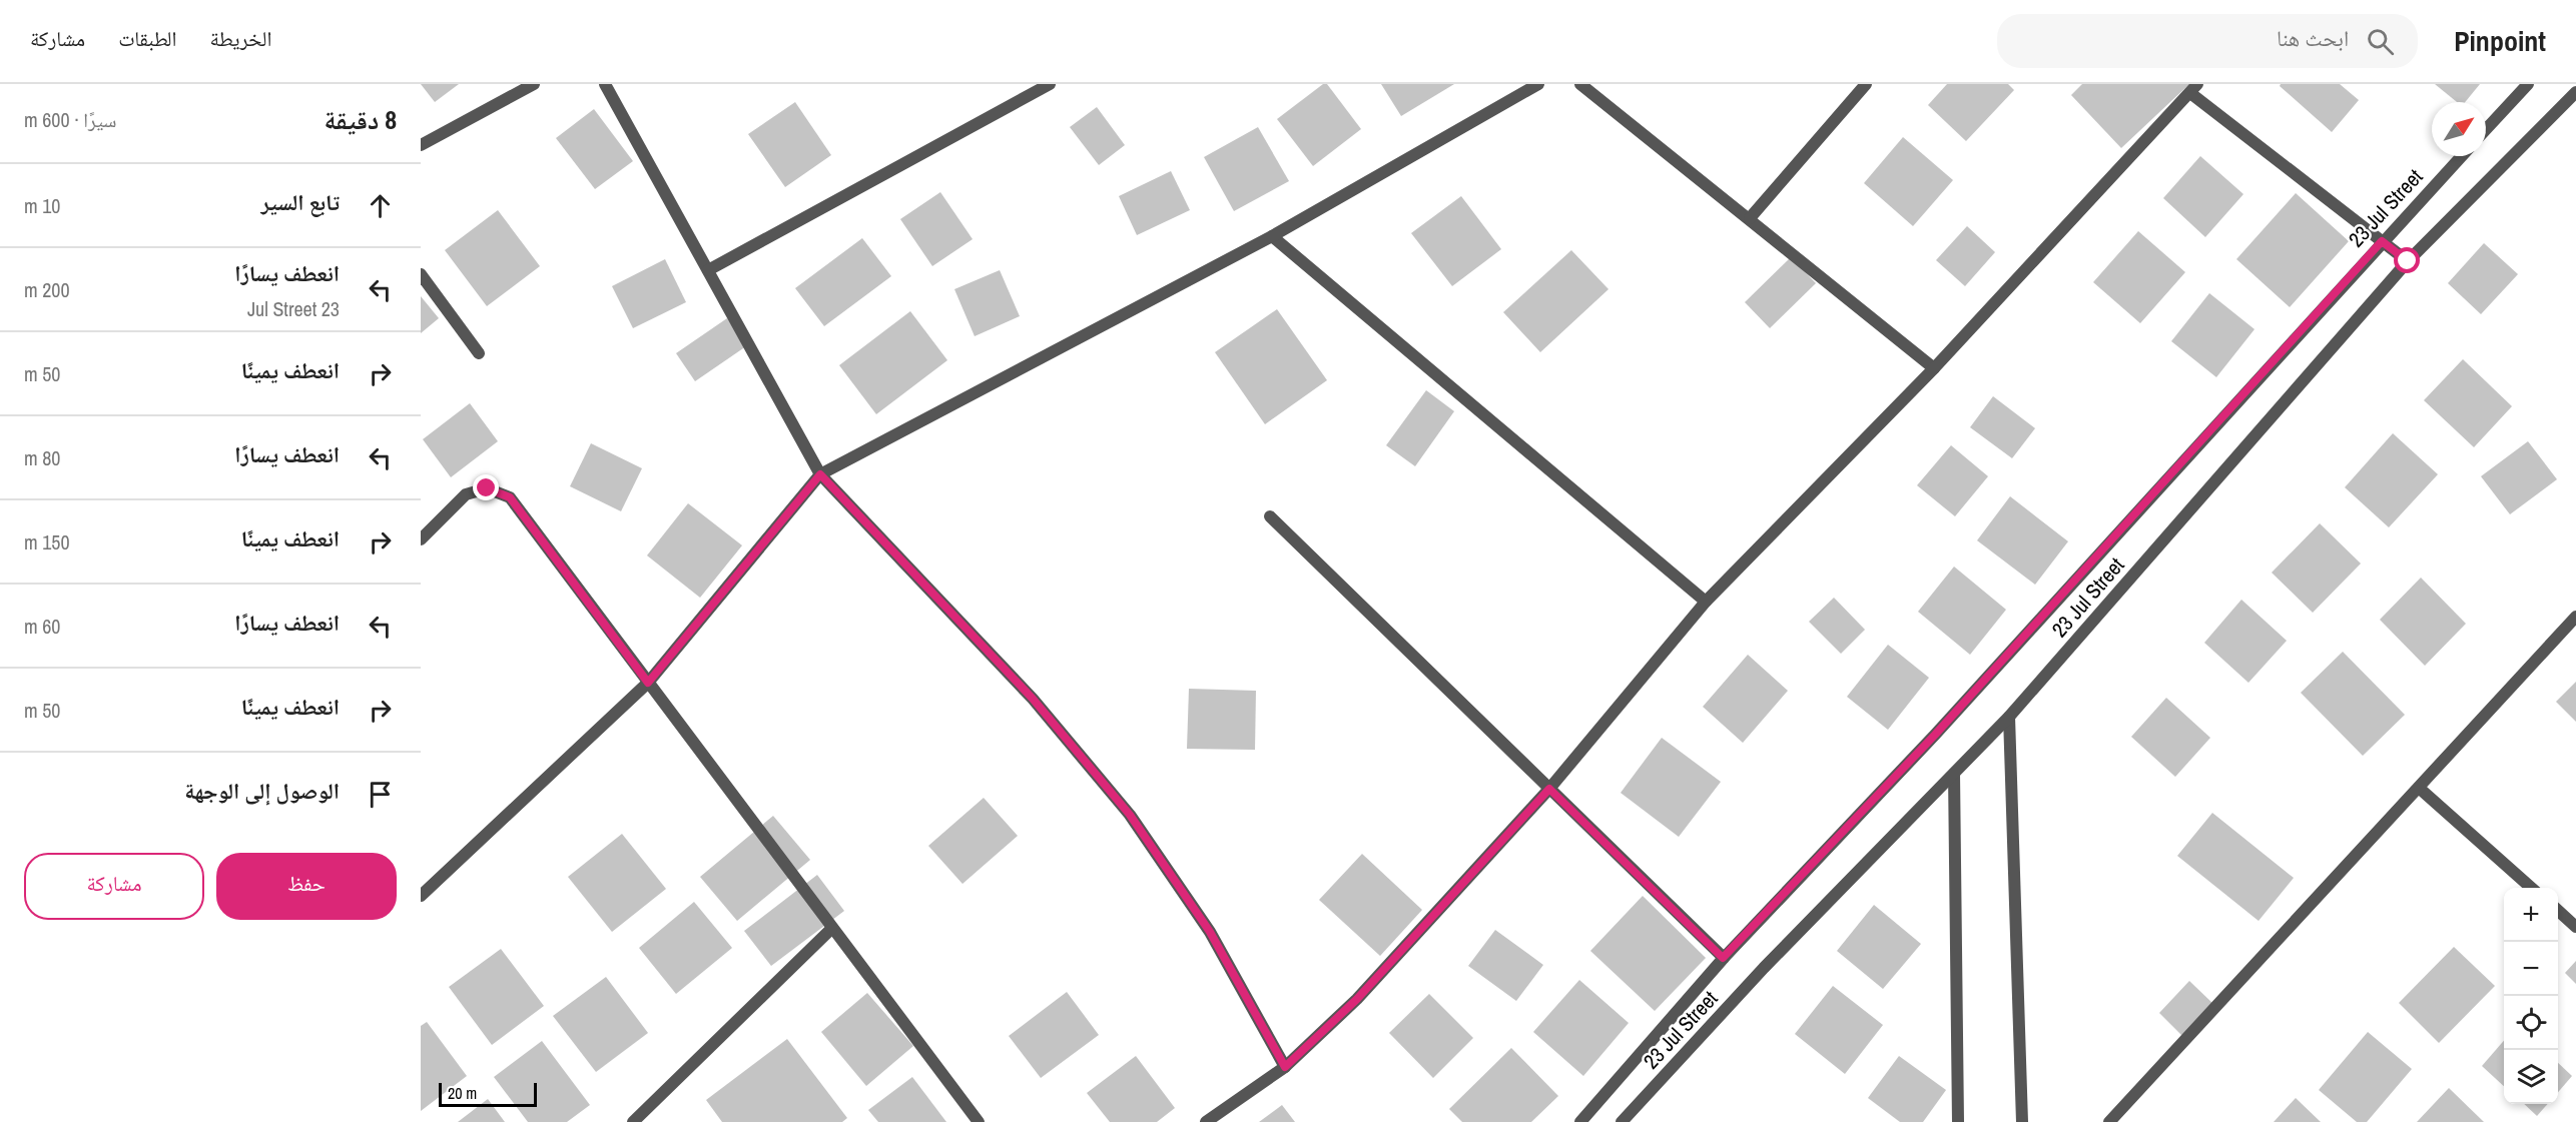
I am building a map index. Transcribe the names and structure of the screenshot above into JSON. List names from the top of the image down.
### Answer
{
  "streets": {
    "street": ["23 Jul Street"]
  },
  "scale_bar": "20 m",
  "north": "top right",
  "page": {
    "header": "Pinpoint",
    "search": "ابحث هنا",
    "nav": ["الخريطة", "الطبقات", "مشاركة"],
    "heading": ["8 دقيقة", "سيرًا · 600 m"],
    "list": [
      ["تابع السير", "10 m"],
      ["انعطف يسارًا", "23 Jul Street", "200 m"],
      ["انعطف يمينًا", "50 m"],
      ["انعطف يسارًا", "80 m"],
      ["انعطف يمينًا", "150 m"],
      ["انعطف يسارًا", "60 m"],
      ["انعطف يمينًا", "50 m"],
      "الوصول إلى الوجهة"
    ],
    "buttons": ["حفظ", "مشاركة"],
    "map_buttons": ["+", "−"],
    "scale": "20 m"
  }
}
